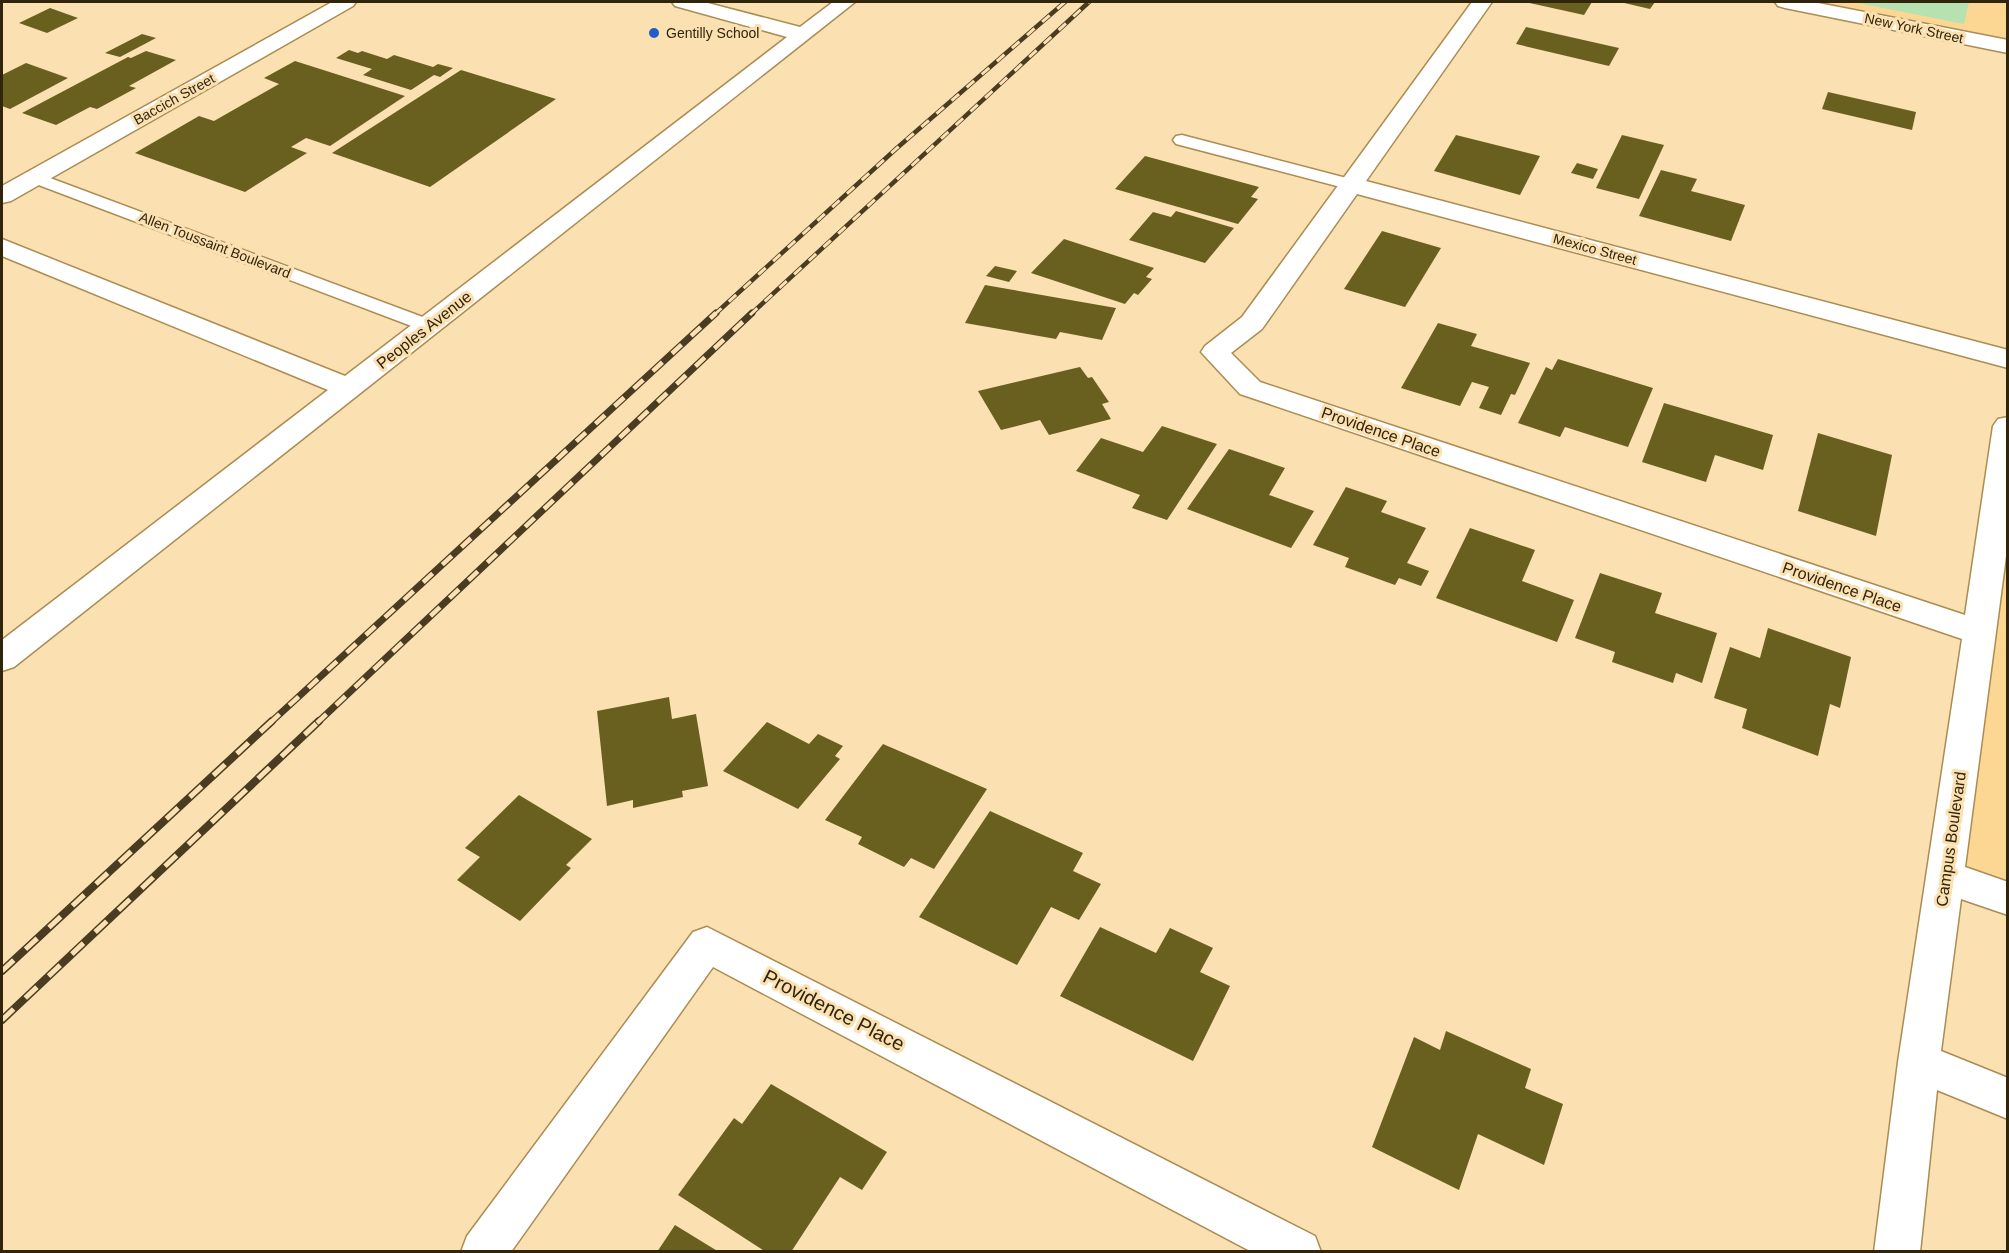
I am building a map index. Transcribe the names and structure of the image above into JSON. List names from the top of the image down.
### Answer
{
  "streets": {
    "street": [
      "New York Street",
      "Baccich Street",
      "Mexico Street",
      "Peoples Avenue",
      "Providence Place",
      "Campus Boulevard"
    ],
    "lane": ["Allen Toussaint Boulevard"]
  },
  "crossings": [
    ["Baccich Street", "Allen Toussaint Boulevard"],
    ["Allen Toussaint Boulevard", "Peoples Avenue"],
    ["Mexico Street", "Providence Place"],
    ["Providence Place", "Campus Boulevard"]
  ],
  "places": ["Gentilly School"]
}
